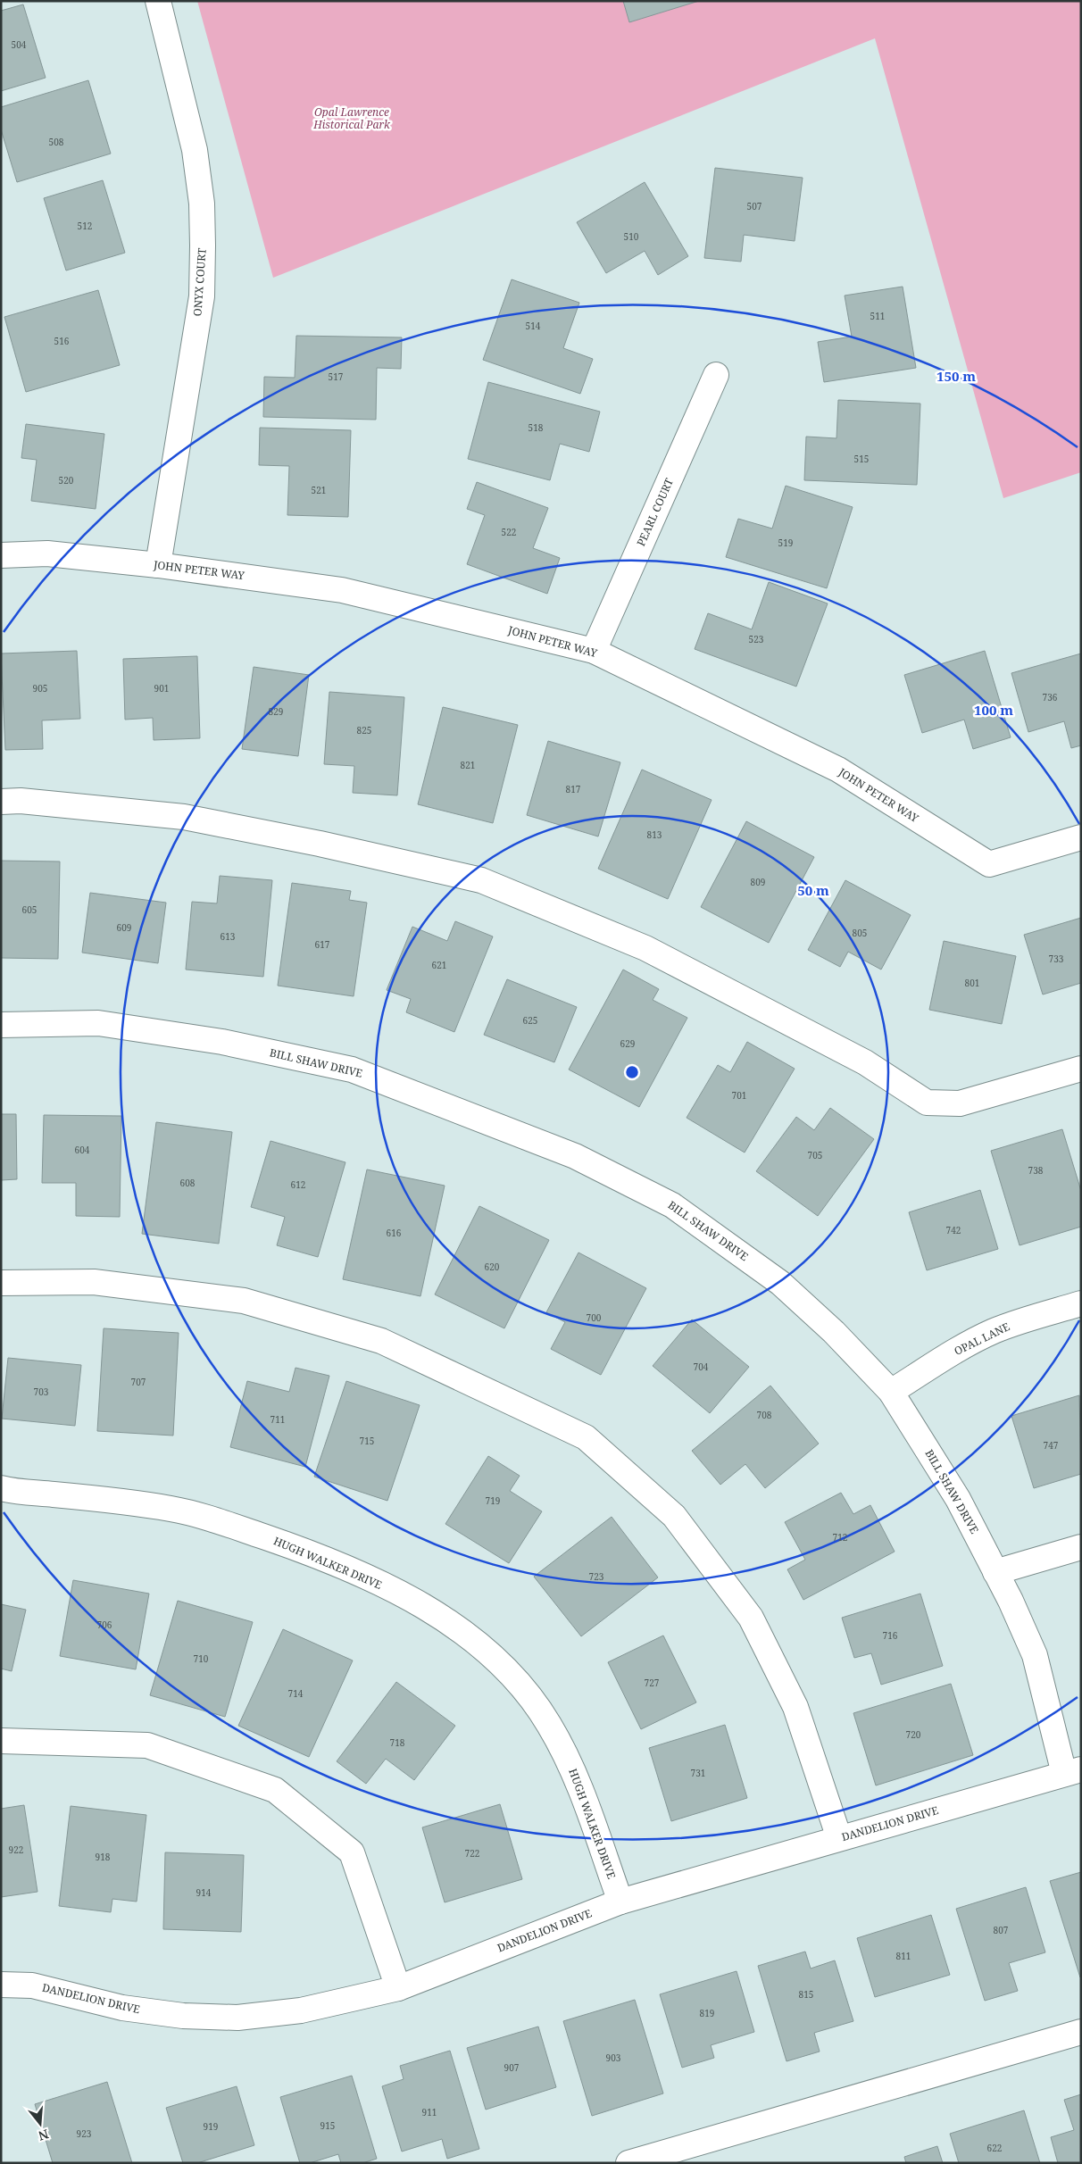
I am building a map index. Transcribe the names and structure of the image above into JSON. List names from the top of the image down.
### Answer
{
  "streets": {
    "street": [
      "ONYX COURT",
      "PEARL COURT",
      "JOHN PETER WAY",
      "BILL SHAW DRIVE",
      "OPAL LANE",
      "HUGH WALKER DRIVE",
      "DANDELION DRIVE"
    ]
  },
  "crossings": [
    ["ONYX COURT", "JOHN PETER WAY"],
    ["PEARL COURT", "JOHN PETER WAY"],
    ["BILL SHAW DRIVE", "OPAL LANE"],
    ["BILL SHAW DRIVE", "DANDELION DRIVE"],
    ["HUGH WALKER DRIVE", "DANDELION DRIVE"]
  ],
  "parks": ["Opal Lawrence Historical Park"],
  "house_numbers": [
    "504",
    "508",
    "507",
    "512",
    "510",
    "511",
    "514",
    "516",
    "517",
    "518",
    "515",
    "520",
    "521",
    "522",
    "519",
    "523",
    "905",
    "901",
    "736",
    "829",
    "825",
    "821",
    "817",
    "813",
    "809",
    "605",
    "609",
    "805",
    "613",
    "617",
    "733",
    "621",
    "801",
    "625",
    "629",
    "701",
    "604",
    "705",
    "738",
    "608",
    "612",
    "742",
    "616",
    "620",
    "700",
    "704",
    "707",
    "703",
    "708",
    "711",
    "715",
    "747",
    "719",
    "712",
    "723",
    "706",
    "716",
    "710",
    "727",
    "714",
    "720",
    "718",
    "731",
    "922",
    "722",
    "918",
    "914",
    "807",
    "811",
    "815",
    "819",
    "903",
    "907",
    "911",
    "915",
    "919",
    "923",
    "622"
  ],
  "north": "bottom",
  "rings": ["150 m", "100 m", "50 m"]
}
